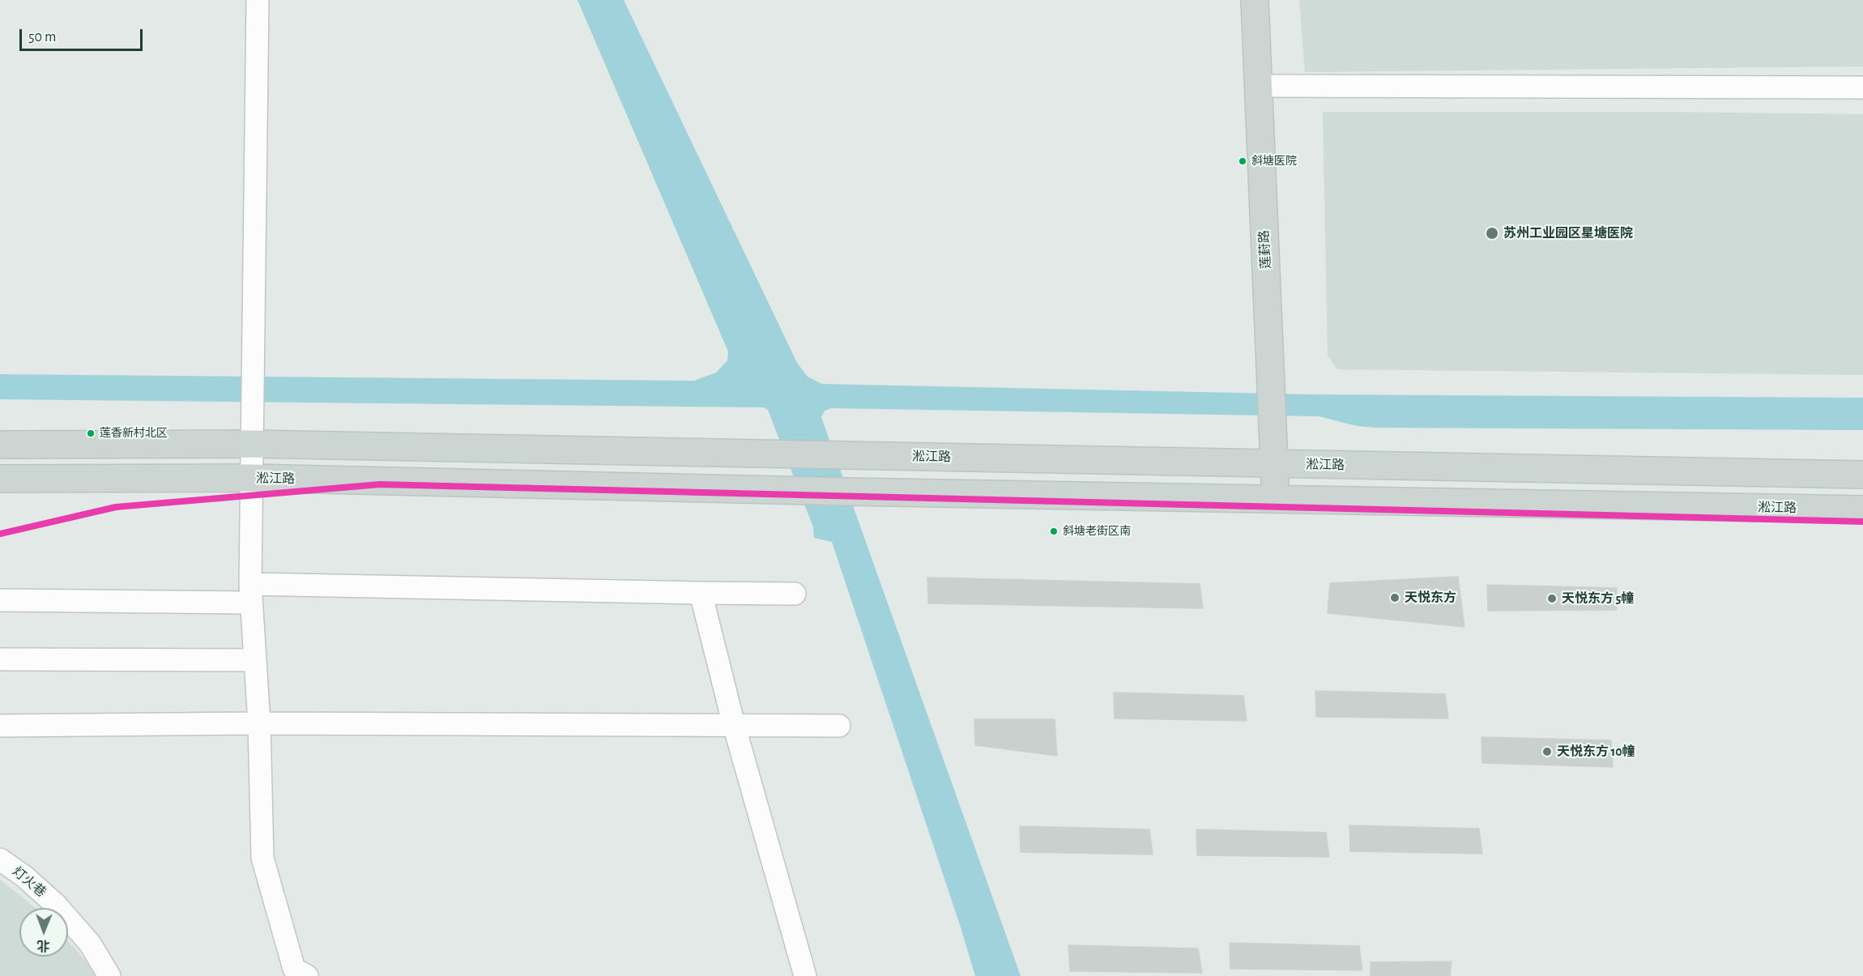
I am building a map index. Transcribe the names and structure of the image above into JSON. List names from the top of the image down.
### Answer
{
  "streets": {
    "main road": ["莲葑路", "淞江路"],
    "street": ["灯火巷"]
  },
  "crossings": [
    ["莲葑路", "淞江路"]
  ],
  "places": [
    "斜塘医院",
    "苏州工业园区星塘医院",
    "莲香新村北区",
    "斜塘老街区南",
    "天悦东方",
    "天悦东方 5幢",
    "天悦东方 10幢"
  ],
  "scale_bar": "50 m",
  "north": "bottom"
}
